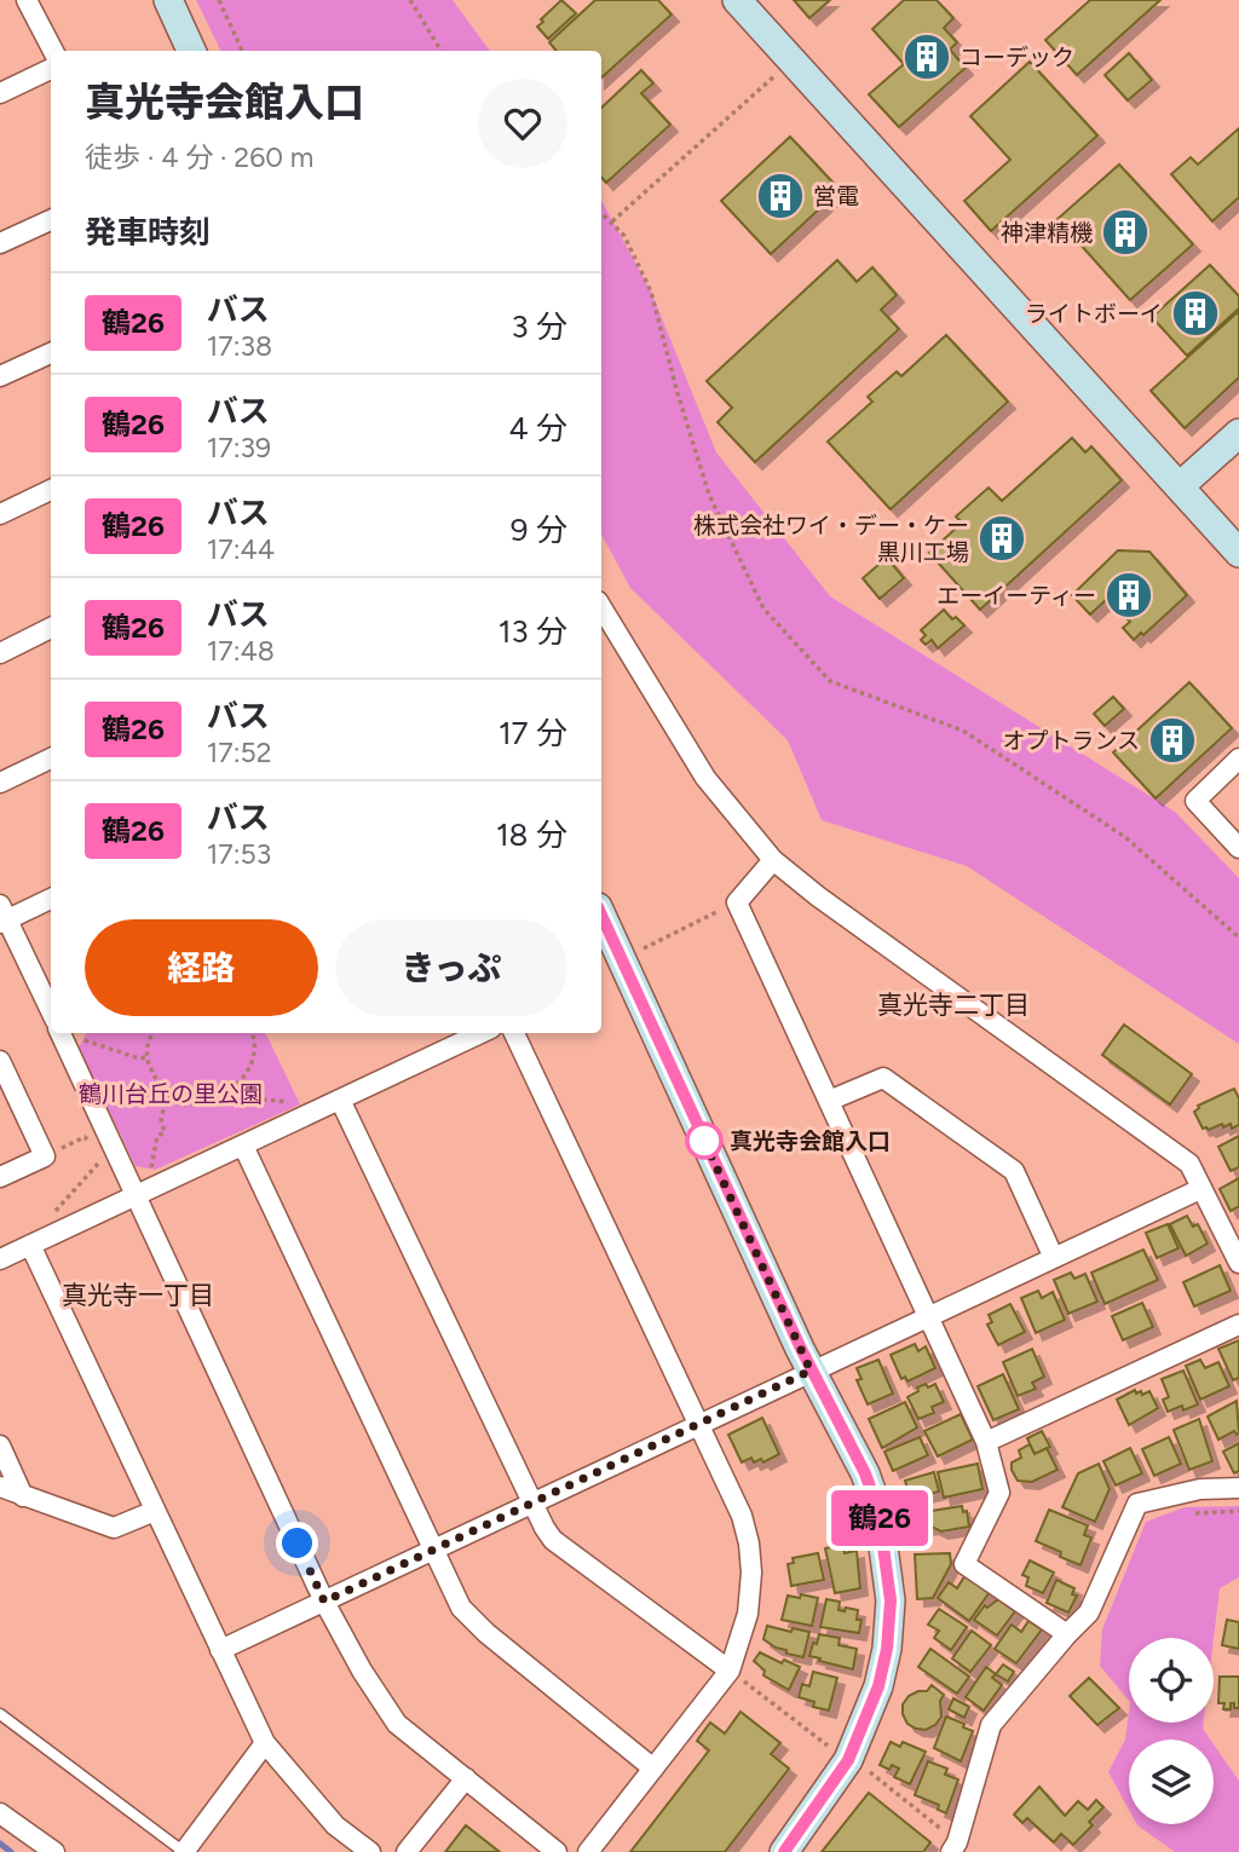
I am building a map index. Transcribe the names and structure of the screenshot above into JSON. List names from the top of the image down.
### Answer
{
  "districts": ["真光寺二丁目", "真光寺一丁目"],
  "parks": ["鶴川台丘の里公園"],
  "places": {
    "building": [
      "コーデック",
      "営電",
      "神津精機",
      "ライトボーイ",
      "株式会社ワイ・デー・ケー 黒川工場",
      "エーイーティー",
      "オプトランス"
    ],
    "other": ["真光寺会館入口"]
  },
  "lines": ["bus line 鶴26"],
  "page": {
    "on_map": "鶴26",
    "heading": [
      ["真光寺会館入口", "徒歩 · 4 分 · 260 m"],
      "発車時刻"
    ],
    "list": [
      {
        "mark": "鶴26",
        "name": "バス",
        "note": "17:38",
        "value": "3 分"
      },
      {
        "mark": "鶴26",
        "name": "バス",
        "note": "17:39",
        "value": "4 分"
      },
      {
        "mark": "鶴26",
        "name": "バス",
        "note": "17:44",
        "value": "9 分"
      },
      {
        "mark": "鶴26",
        "name": "バス",
        "note": "17:48",
        "value": "13 分"
      },
      {
        "mark": "鶴26",
        "name": "バス",
        "note": "17:52",
        "value": "17 分"
      },
      {
        "mark": "鶴26",
        "name": "バス",
        "note": "17:53",
        "value": "18 分"
      }
    ],
    "buttons": ["経路", "きっぷ"]
  }
}
